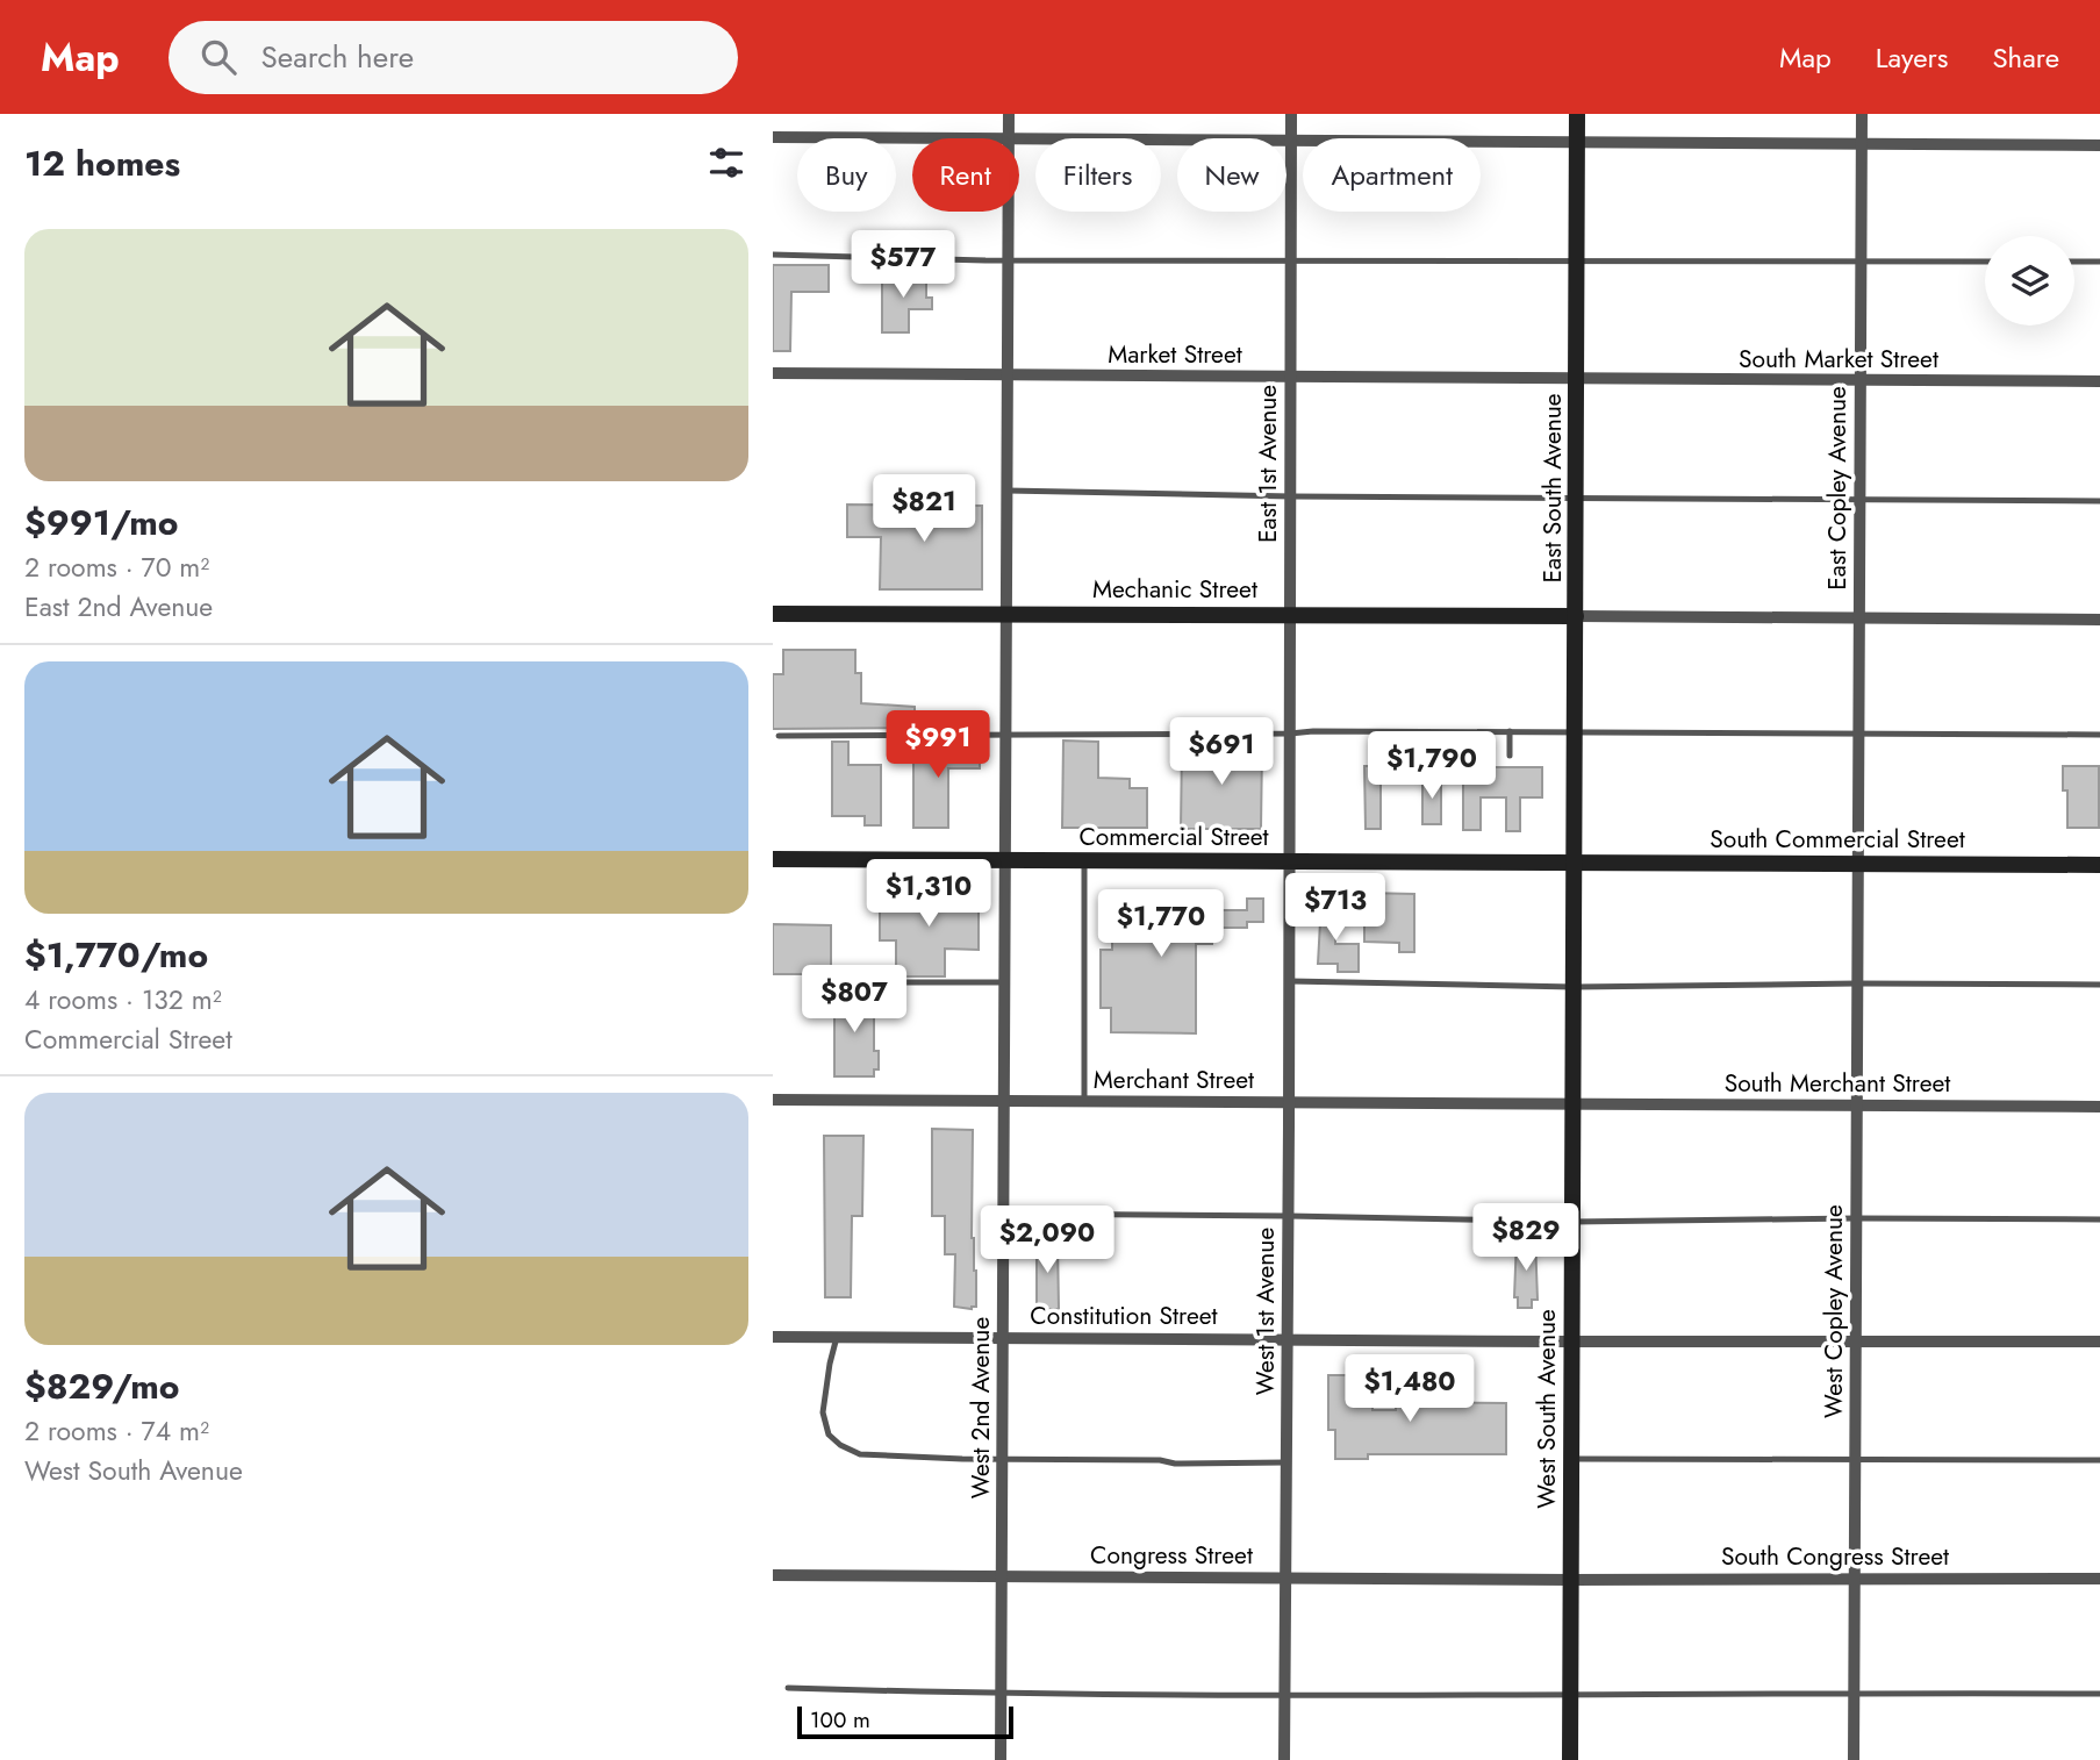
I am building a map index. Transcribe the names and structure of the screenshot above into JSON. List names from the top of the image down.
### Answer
{
  "streets": {
    "main road": [
      "East South Avenue",
      "Mechanic Street",
      "Commercial Street",
      "South Commercial Street",
      "West South Avenue"
    ],
    "street": [
      "Market Street",
      "South Market Street",
      "East 1st Avenue",
      "East Copley Avenue",
      "Merchant Street",
      "South Merchant Street",
      "West 1st Avenue",
      "West Copley Avenue",
      "Constitution Street",
      "West 2nd Avenue",
      "Congress Street",
      "South Congress Street"
    ]
  },
  "crossings": [
    ["Market Street", "South Market Street"],
    ["Market Street", "East 1st Avenue"],
    ["Market Street", "East South Avenue"],
    ["Market Street", "West 2nd Avenue"],
    ["South Market Street", "East South Avenue"],
    ["South Market Street", "East Copley Avenue"],
    ["East 1st Avenue", "Mechanic Street"],
    ["East 1st Avenue", "Commercial Street"],
    ["East 1st Avenue", "West 1st Avenue"],
    ["East South Avenue", "Mechanic Street"],
    ["East South Avenue", "Commercial Street"],
    ["East South Avenue", "South Commercial Street"],
    ["East South Avenue", "West South Avenue"],
    ["East Copley Avenue", "South Commercial Street"],
    ["East Copley Avenue", "West Copley Avenue"],
    ["Mechanic Street", "West 2nd Avenue"],
    ["Commercial Street", "South Commercial Street"],
    ["Commercial Street", "West 1st Avenue"],
    ["Commercial Street", "West 2nd Avenue"],
    ["Commercial Street", "West South Avenue"],
    ["South Commercial Street", "West Copley Avenue"],
    ["South Commercial Street", "West South Avenue"],
    ["Merchant Street", "South Merchant Street"],
    ["Merchant Street", "West 1st Avenue"],
    ["Merchant Street", "West 2nd Avenue"],
    ["Merchant Street", "West South Avenue"],
    ["South Merchant Street", "West Copley Avenue"],
    ["South Merchant Street", "West South Avenue"],
    ["West 1st Avenue", "Constitution Street"],
    ["West 1st Avenue", "Congress Street"],
    ["West Copley Avenue", "Constitution Street"],
    ["West Copley Avenue", "South Congress Street"],
    ["Constitution Street", "West 2nd Avenue"],
    ["Constitution Street", "West South Avenue"],
    ["West 2nd Avenue", "Congress Street"],
    ["West South Avenue", "Congress Street"],
    ["West South Avenue", "South Congress Street"],
    ["Congress Street", "South Congress Street"]
  ],
  "scale_bar": "100 m",
  "page": {
    "header": "Map",
    "search": "Search here",
    "nav": ["Map", "Layers", "Share"],
    "heading": "12 homes",
    "chip": [
      "Buy",
      "Rent",
      "Filters",
      "New",
      "Apartment"
    ],
    "list": [
      {
        "name": "$991/mo",
        "note": "2 rooms · 70 m² · East 2nd Avenue"
      },
      {
        "name": "$1,770/mo",
        "note": "4 rooms · 132 m² · Commercial Street"
      },
      {
        "name": "$829/mo",
        "note": "2 rooms · 74 m² · West South Avenue"
      }
    ],
    "price": [
      "$577",
      "$821",
      "$991",
      "$691",
      "$1,790",
      "$1,310",
      "$713",
      "$1,770",
      "$807",
      "$829",
      "$2,090",
      "$1,480"
    ],
    "scale": "100 m"
  }
}
